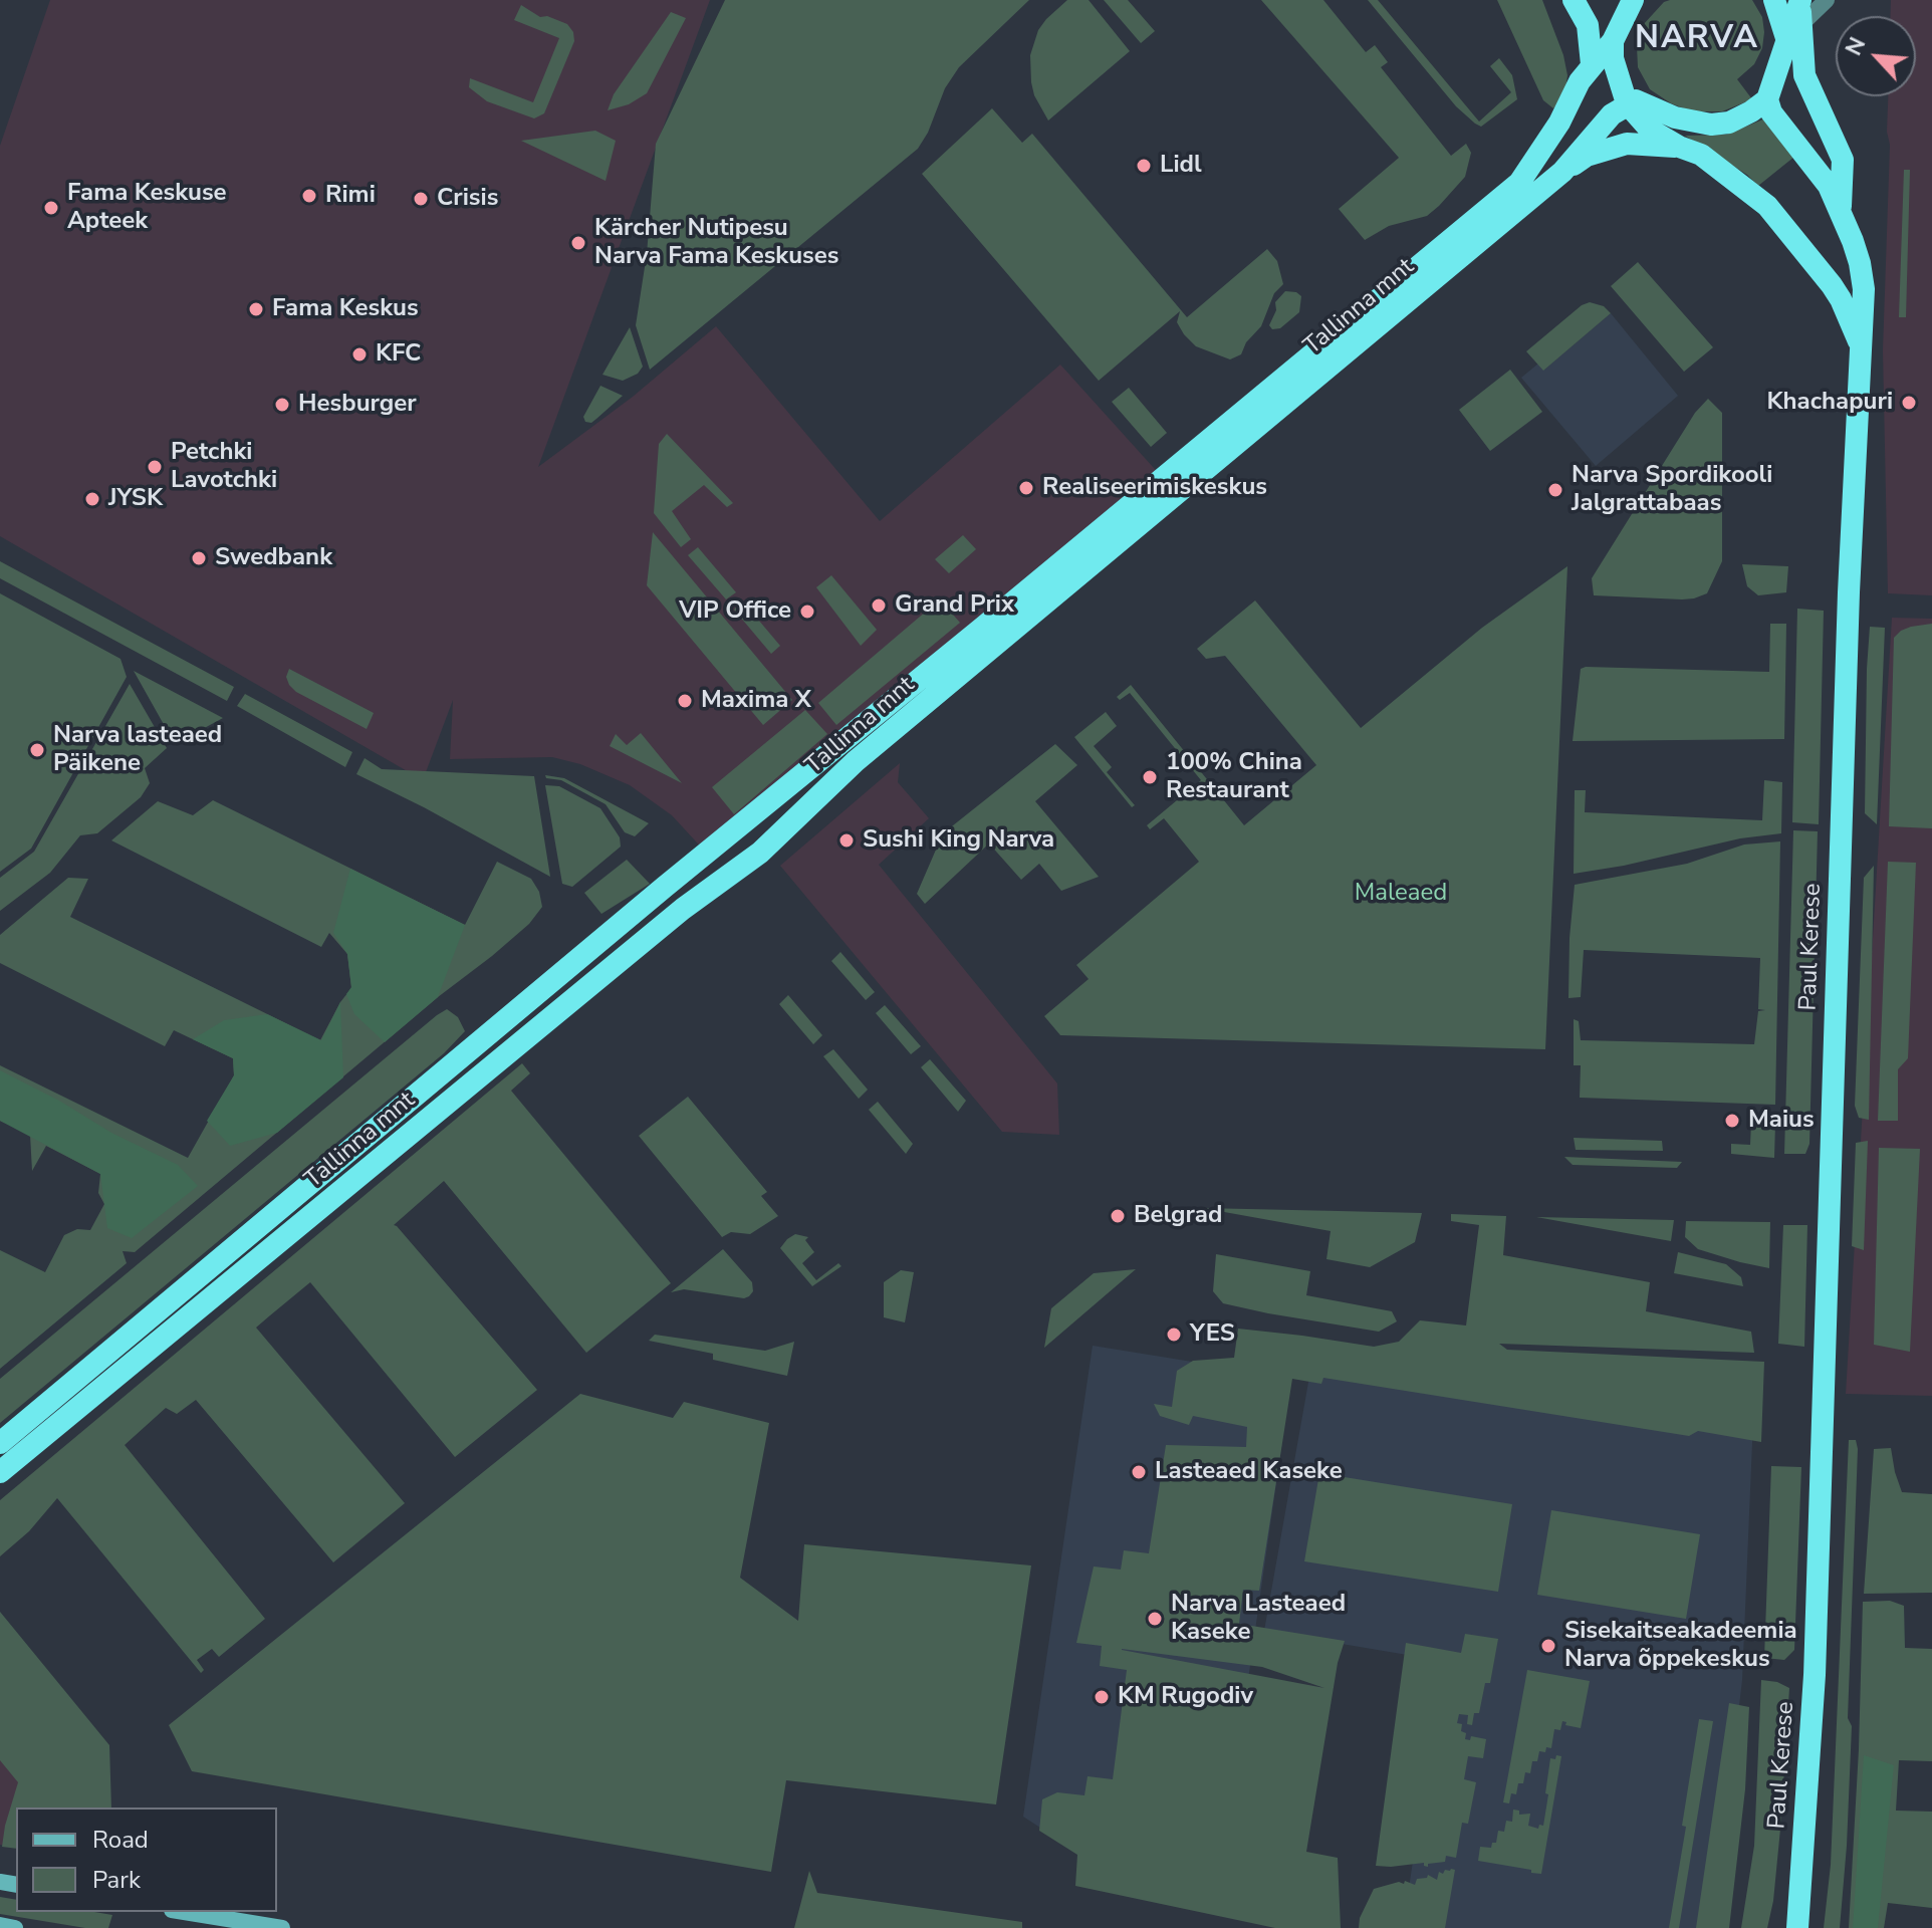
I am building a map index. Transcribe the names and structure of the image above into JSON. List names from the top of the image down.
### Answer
{
  "streets": {
    "highway": ["Tallinna mnt", "Paul Kerese"]
  },
  "districts": ["NARVA"],
  "parks": ["Maleaed"],
  "places": [
    "Lidl",
    "Rimi",
    "Crisis",
    "Fama Keskuse Apteek",
    "Kärcher Nutipesu Narva Fama Keskuses",
    "Fama Keskus",
    "KFC",
    "Khachapuri",
    "Hesburger",
    "Petchki Lavotchki",
    "Realiseerimiskeskus",
    "Narva Spordikooli Jalgrattabaas",
    "JYSK",
    "Swedbank",
    "Grand Prix",
    "VIP Office",
    "Maxima X",
    "Narva lasteaed Päikene",
    "100% China Restaurant",
    "Sushi King Narva",
    "Maius",
    "Belgrad",
    "YES",
    "Lasteaed Kaseke",
    "Narva Lasteaed Kaseke",
    "Sisekaitseakadeemia Narva õppekeskus",
    "KM Rugodiv"
  ],
  "legend": ["Road", "Park"],
  "north": "top left"
}
